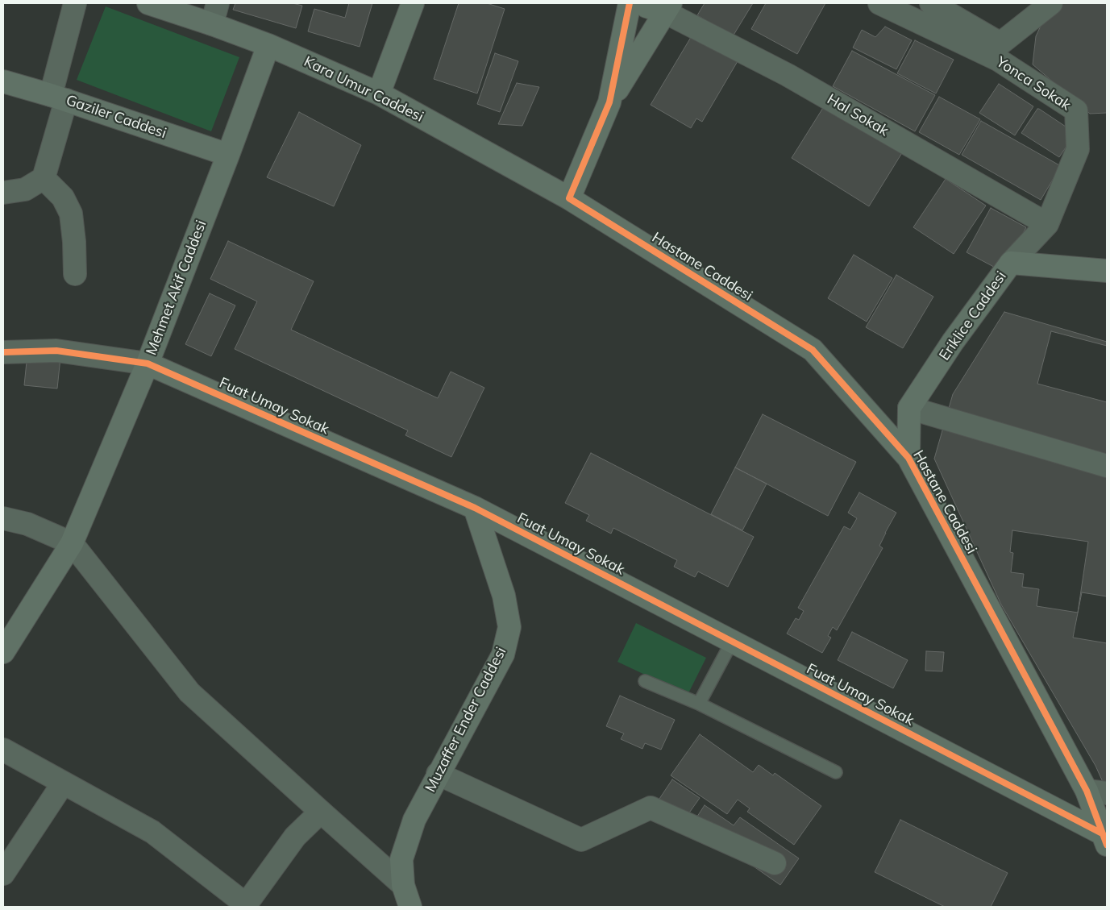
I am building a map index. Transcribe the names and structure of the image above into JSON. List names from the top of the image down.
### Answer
{
  "streets": {
    "street": [
      "Yonca Sokak",
      "Kara Umur Caddesi",
      "Hal Sokak",
      "Gaziler Caddesi",
      "Hastane Caddesi",
      "Mehmet Akif Caddesi",
      "Eriklice Caddesi",
      "Fuat Umay Sokak",
      "Muzaffer Ender Caddesi"
    ]
  },
  "crossings": [
    ["Yonca Sokak", "Hal Sokak"],
    ["Yonca Sokak", "Eriklice Caddesi"],
    ["Kara Umur Caddesi", "Hastane Caddesi"],
    ["Kara Umur Caddesi", "Mehmet Akif Caddesi"],
    ["Gaziler Caddesi", "Mehmet Akif Caddesi"],
    ["Hastane Caddesi", "Fuat Umay Sokak"],
    ["Mehmet Akif Caddesi", "Fuat Umay Sokak"],
    ["Fuat Umay Sokak", "Muzaffer Ender Caddesi"]
  ]
}
